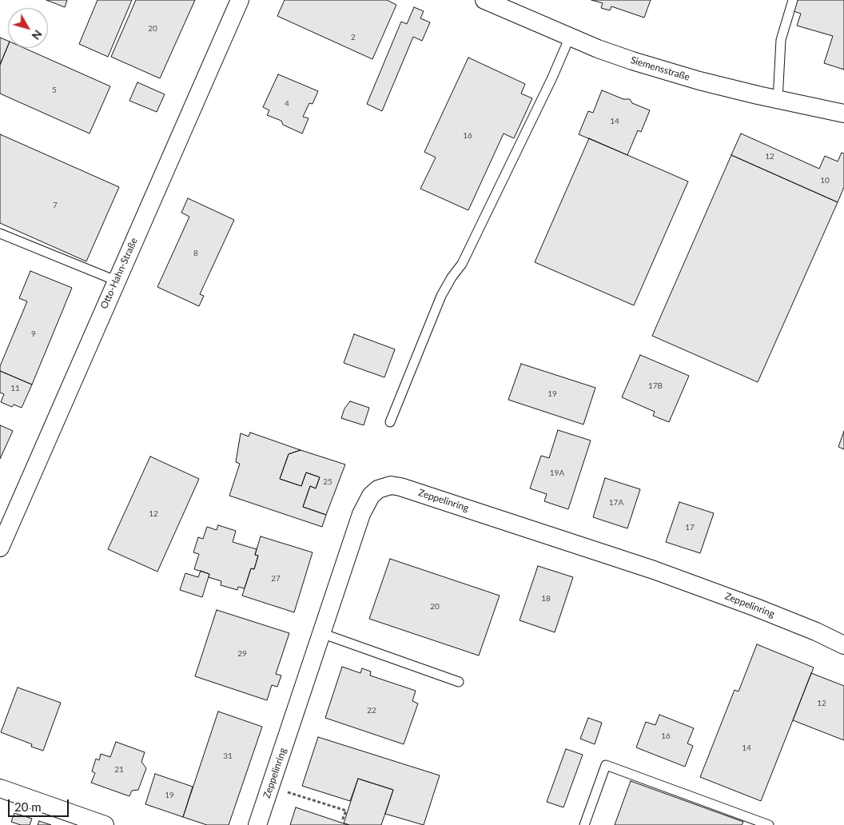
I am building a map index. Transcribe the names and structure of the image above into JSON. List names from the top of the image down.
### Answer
{
  "streets": {
    "street": ["Siemensstraße", "Otto-Hahn-Straße", "Zeppelinring"]
  },
  "house_numbers": [
    "20",
    "2",
    "5",
    "4",
    "14",
    "16",
    "12",
    "10",
    "7",
    "8",
    "9",
    "17B",
    "11",
    "19",
    "19A",
    "25",
    "17A",
    "12",
    "17",
    "27",
    "18",
    "20",
    "29",
    "12",
    "22",
    "16",
    "14",
    "31",
    "21",
    "19"
  ],
  "scale_bar": "20 m",
  "north": "bottom right"
}
